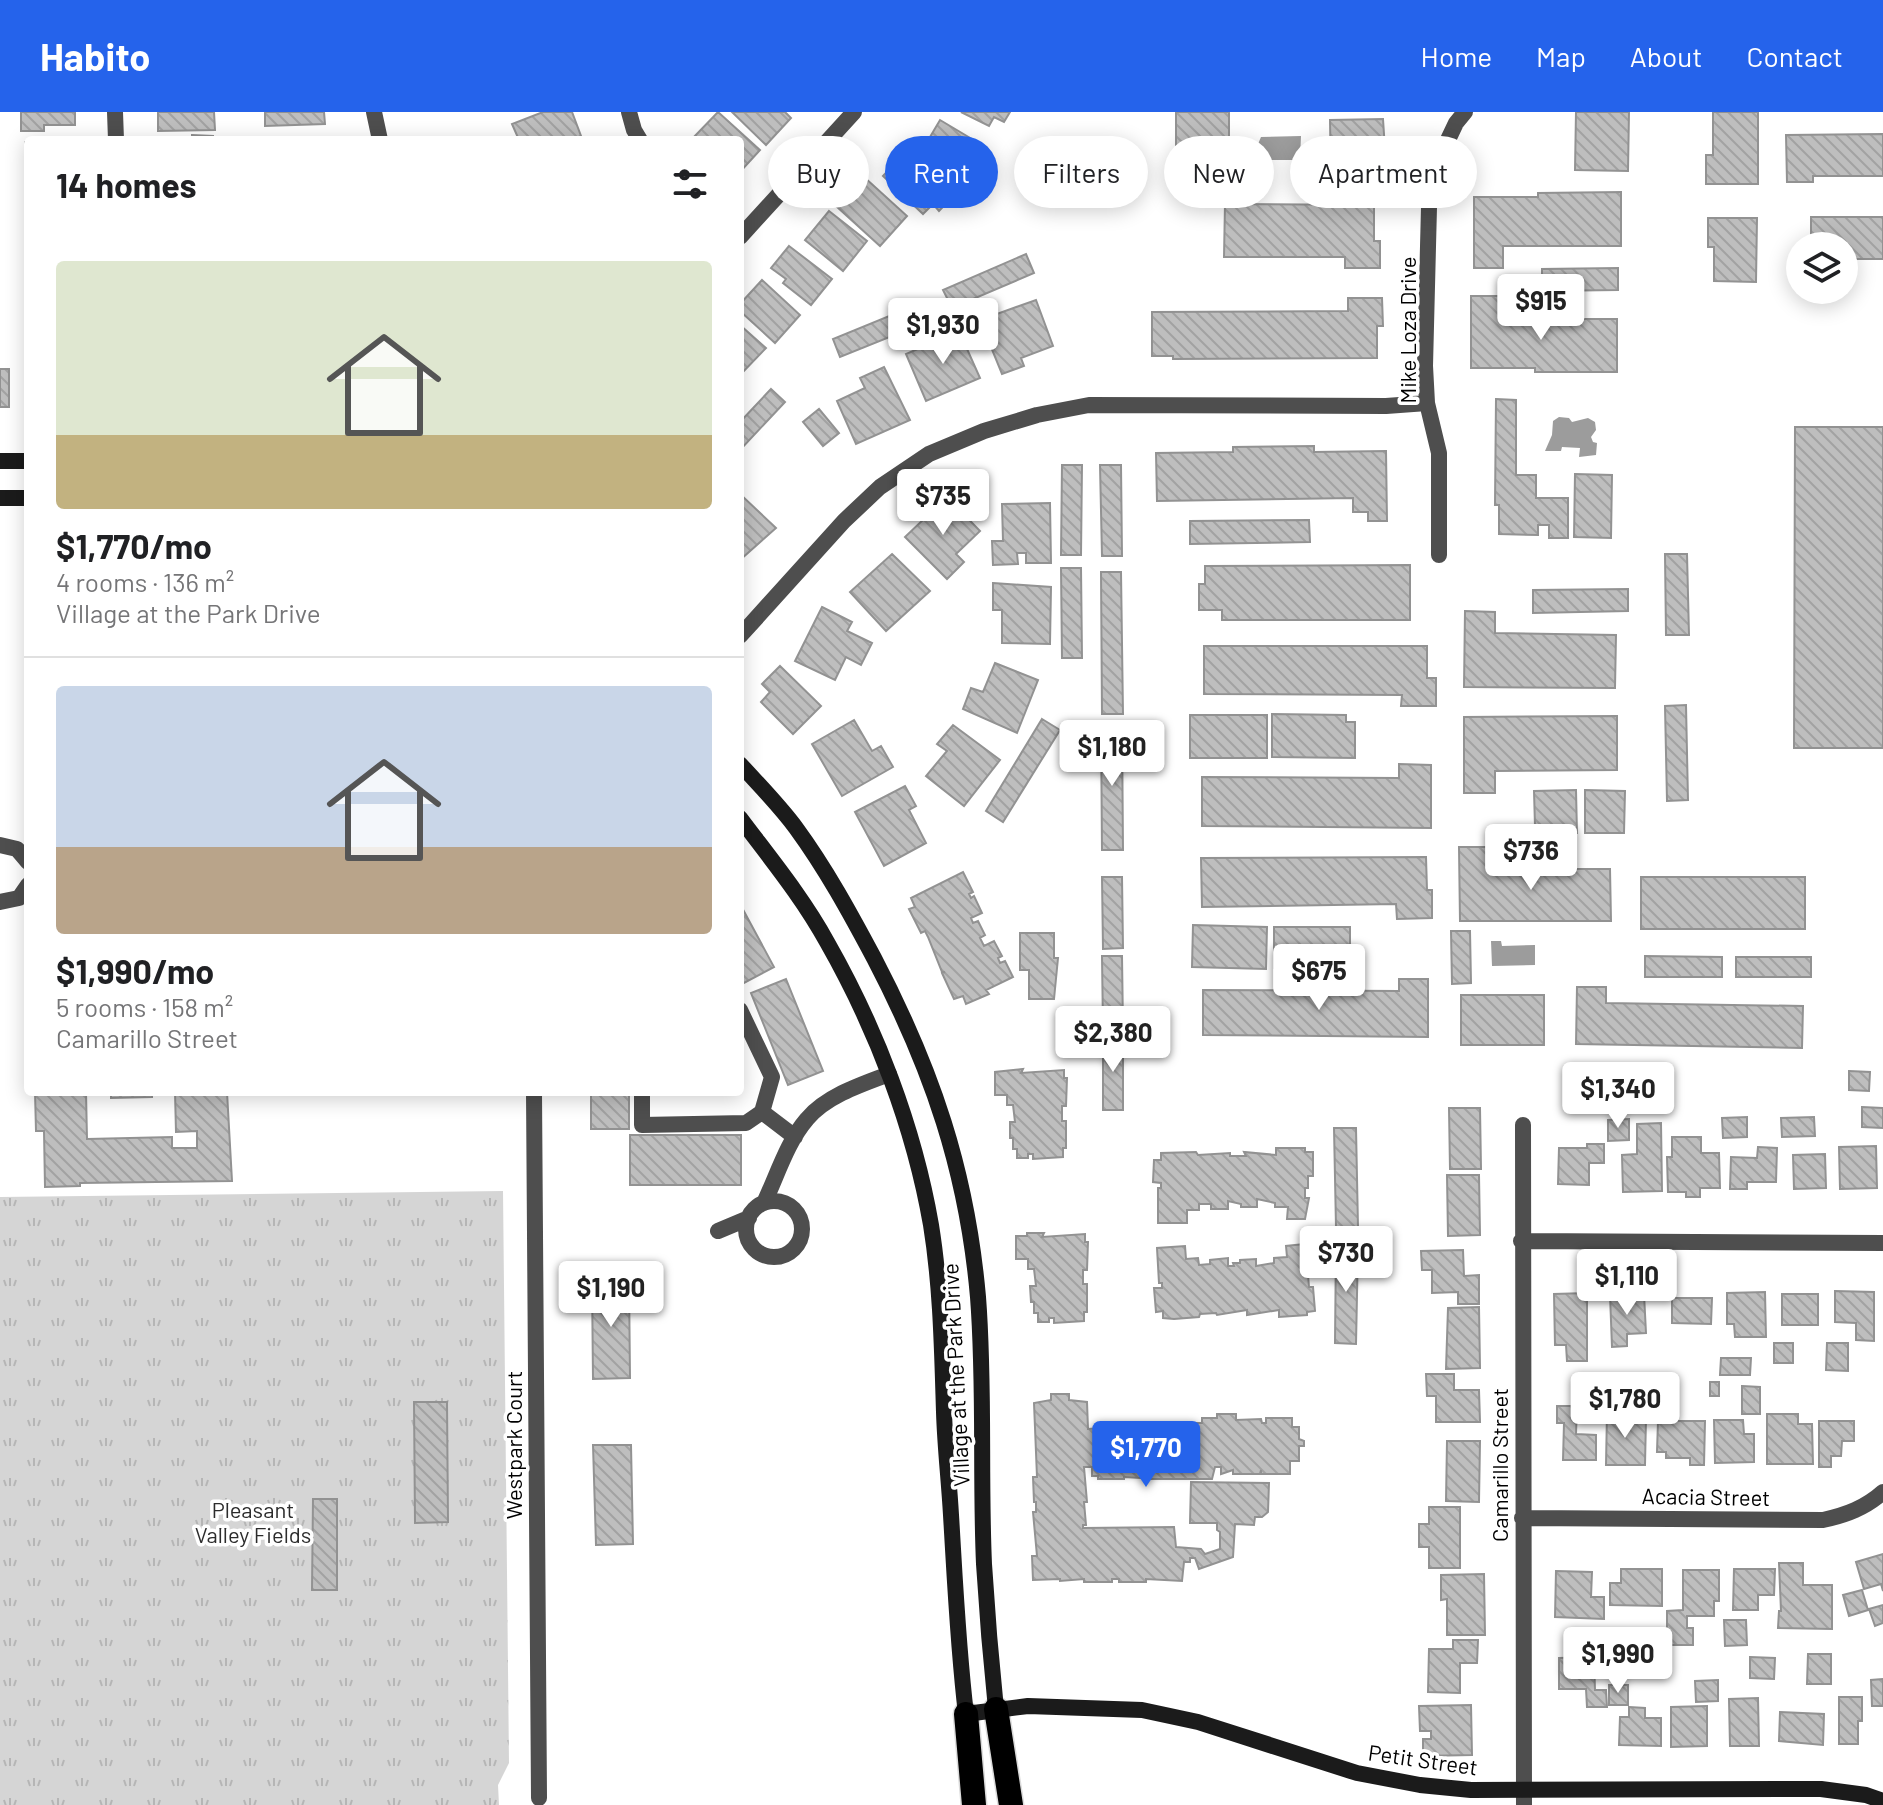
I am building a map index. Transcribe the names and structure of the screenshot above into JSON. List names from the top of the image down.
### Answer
{
  "streets": {
    "street": [
      "Mike Loza Drive",
      "Village at the Park Drive",
      "Westpark Court",
      "Camarillo Street",
      "Acacia Street",
      "Petit Street"
    ]
  },
  "crossings": [
    ["Village at the Park Drive", "Petit Street"],
    ["Camarillo Street", "Acacia Street"],
    ["Camarillo Street", "Petit Street"]
  ],
  "parks": ["Pleasant Valley Fields"],
  "page": {
    "header": "Habito",
    "nav": [
      "Home",
      "Map",
      "About",
      "Contact"
    ],
    "chip": [
      "Buy",
      "Rent",
      "Filters",
      "New",
      "Apartment"
    ],
    "heading": "14 homes",
    "list": [
      {
        "name": "$1,770/mo",
        "note": "4 rooms · 136 m² · Village at the Park Drive"
      },
      {
        "name": "$1,990/mo",
        "note": "5 rooms · 158 m² · Camarillo Street"
      }
    ],
    "price": [
      "$915",
      "$1,930",
      "$735",
      "$1,180",
      "$736",
      "$675",
      "$2,380",
      "$1,340",
      "$730",
      "$1,110",
      "$1,190",
      "$1,780",
      "$1,770",
      "$1,990"
    ]
  }
}
